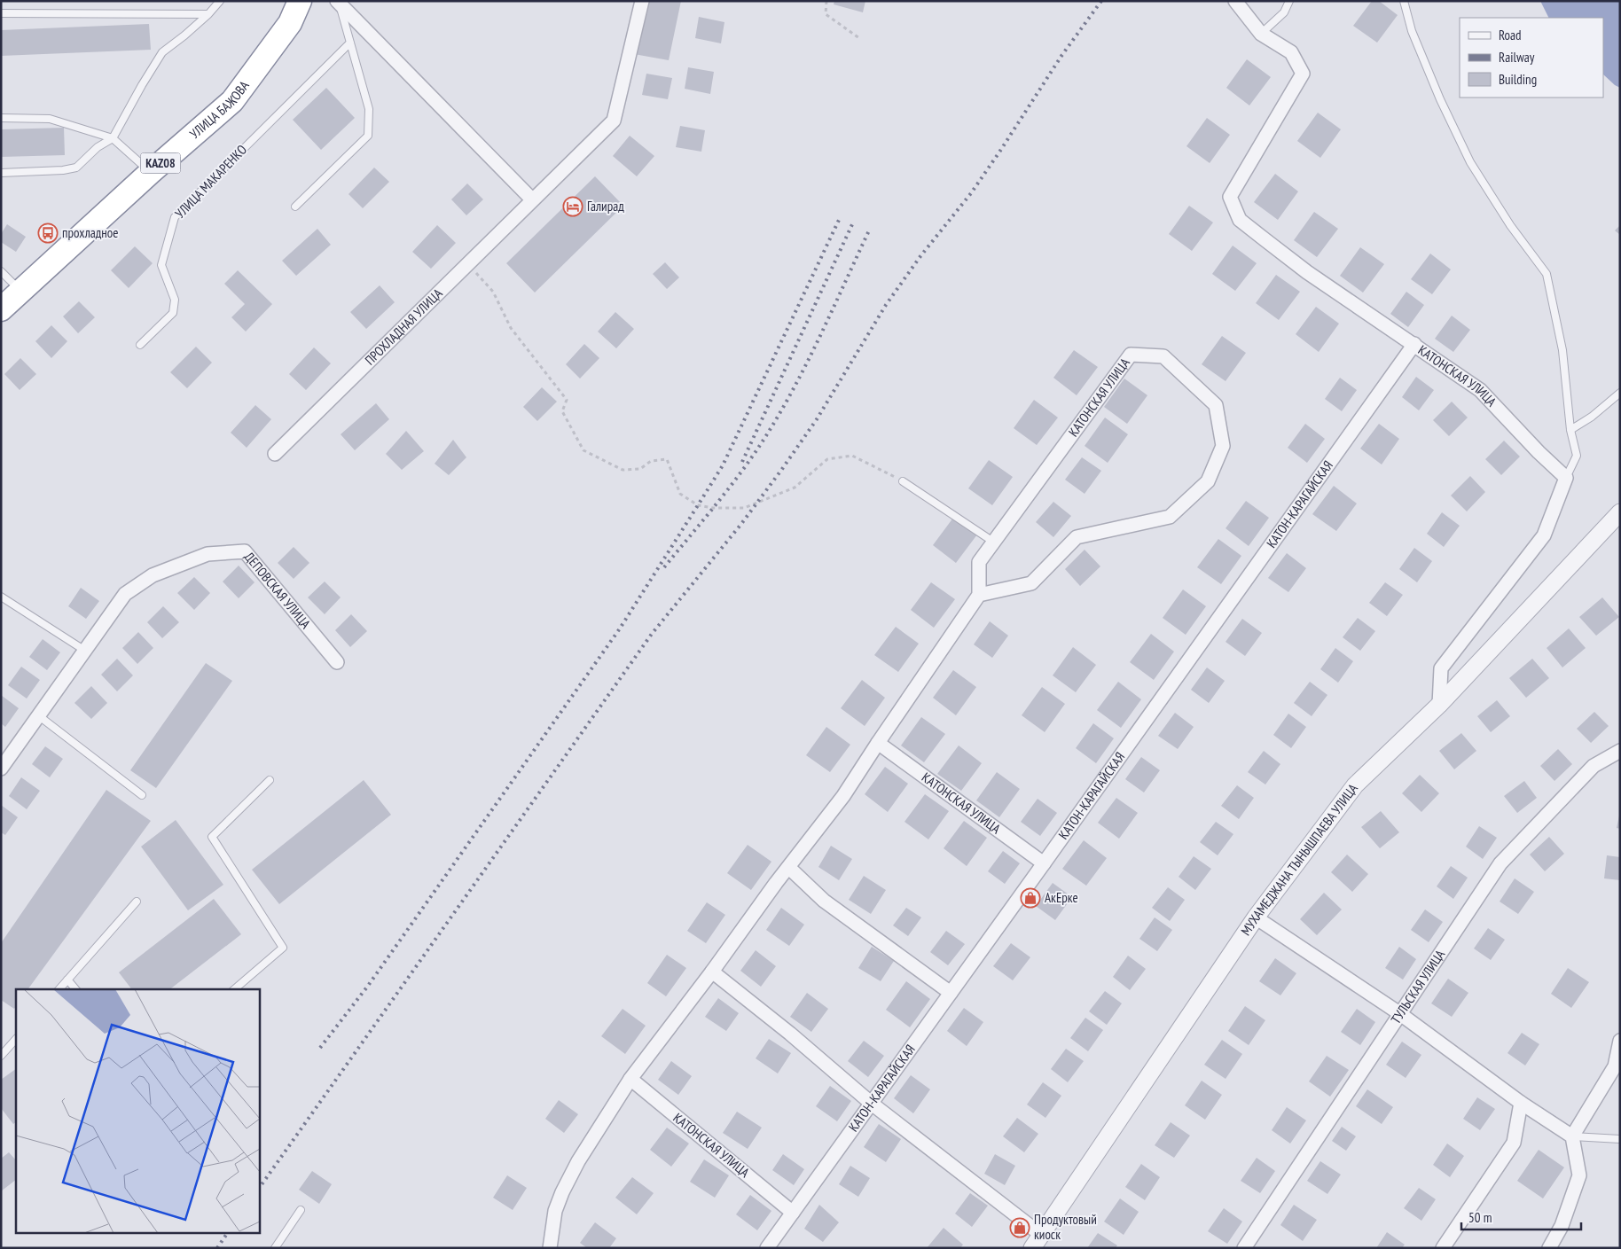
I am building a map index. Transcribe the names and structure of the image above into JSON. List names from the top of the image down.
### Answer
{
  "streets": {
    "highway": ["УЛИЦА БАЖОВА", "KAZ08"],
    "street": [
      "ПРОХЛАДНАЯ УЛИЦА",
      "КАТОНСКАЯ УЛИЦА",
      "КАТОН-КАРАГАЙСКАЯ",
      "ДЕПОВСКАЯ УЛИЦА",
      "МУХАМЕДЖАНА ТЫНЫШПАЕВА УЛИЦА",
      "ТУЛЬСКАЯ УЛИЦА"
    ],
    "lane": ["УЛИЦА МАКАРЕНКО"]
  },
  "crossings": [
    ["КАТОНСКАЯ УЛИЦА", "КАТОН-КАРАГАЙСКАЯ"]
  ],
  "places": {
    "hotel": ["Галирад"],
    "bus stop": ["прохладное"],
    "shop": ["АкЕрке", "Продуктовый киоск"]
  },
  "legend": ["Road", "Railway", "Building"],
  "scale_bar": "50 m"
}
